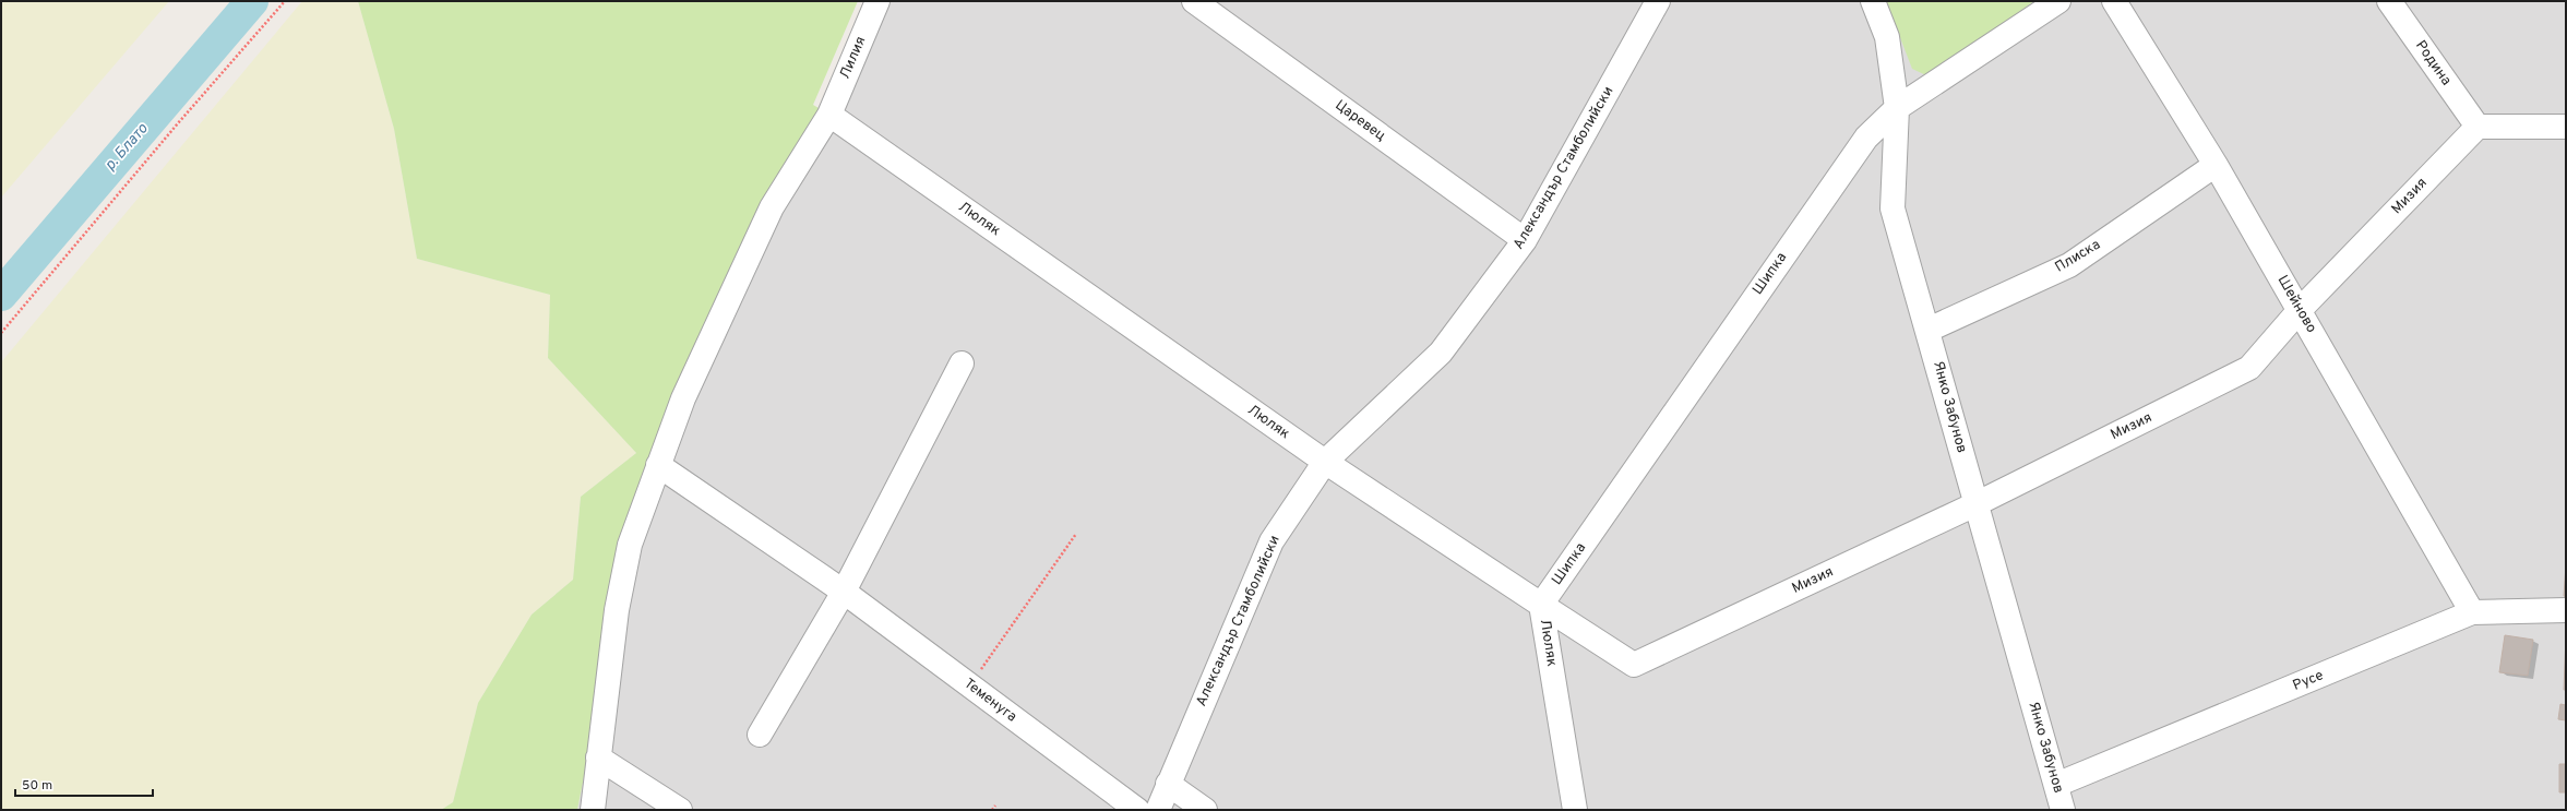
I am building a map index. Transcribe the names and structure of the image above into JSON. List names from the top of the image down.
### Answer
{
  "streets": {
    "street": [
      "Лилия",
      "Родина",
      "Царевец",
      "Александър Стамболийски",
      "Мизия",
      "Люляк",
      "Плиска",
      "Шипка",
      "Шейново",
      "Янко Забунов",
      "Русе",
      "Теменуга"
    ]
  },
  "crossings": [
    ["Лилия", "Люляк"],
    ["Лилия", "Теменуга"],
    ["Родина", "Мизия"],
    ["Царевец", "Александър Стамболийски"],
    ["Александър Стамболийски", "Люляк"],
    ["Мизия", "Люляк"],
    ["Мизия", "Шипка"],
    ["Мизия", "Шейново"],
    ["Мизия", "Янко Забунов"],
    ["Люляк", "Шипка"],
    ["Плиска", "Шейново"],
    ["Плиска", "Янко Забунов"],
    ["Шипка", "Янко Забунов"],
    ["Шейново", "Русе"],
    ["Янко Забунов", "Русе"]
  ],
  "water": ["р. Блато"],
  "scale_bar": "50 m"
}
